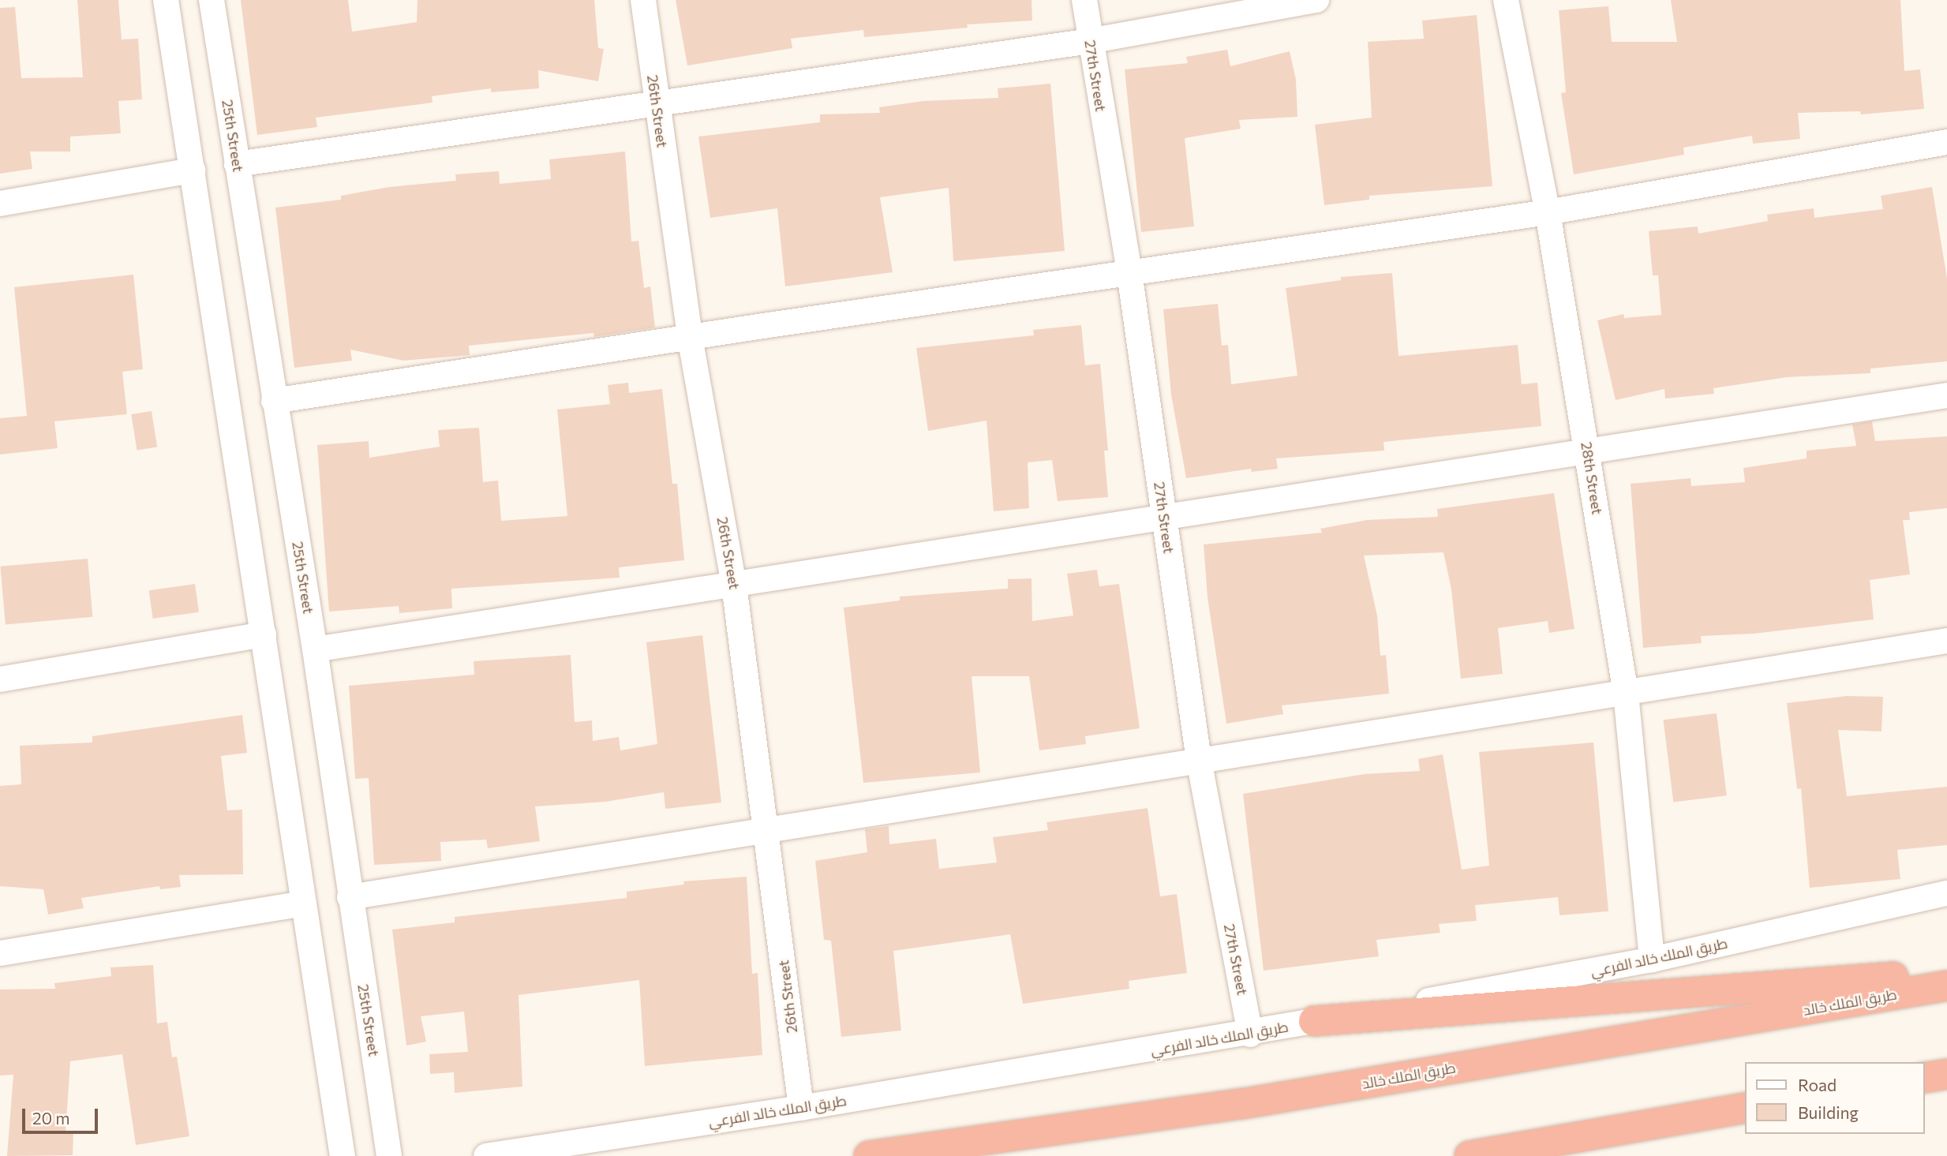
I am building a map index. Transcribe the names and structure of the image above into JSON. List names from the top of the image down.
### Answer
{
  "streets": {
    "highway": ["طريق الملك خالد"],
    "street": [
      "27th Street",
      "26th Street",
      "25th Street",
      "28th Street",
      "طريق الملك خالد الفرعي"
    ]
  },
  "crossings": [
    ["27th Street", "طريق الملك خالد الفرعي"],
    ["26th Street", "طريق الملك خالد الفرعي"],
    ["28th Street", "طريق الملك خالد الفرعي"]
  ],
  "legend": ["Road", "Building"],
  "scale_bar": "20 m"
}
